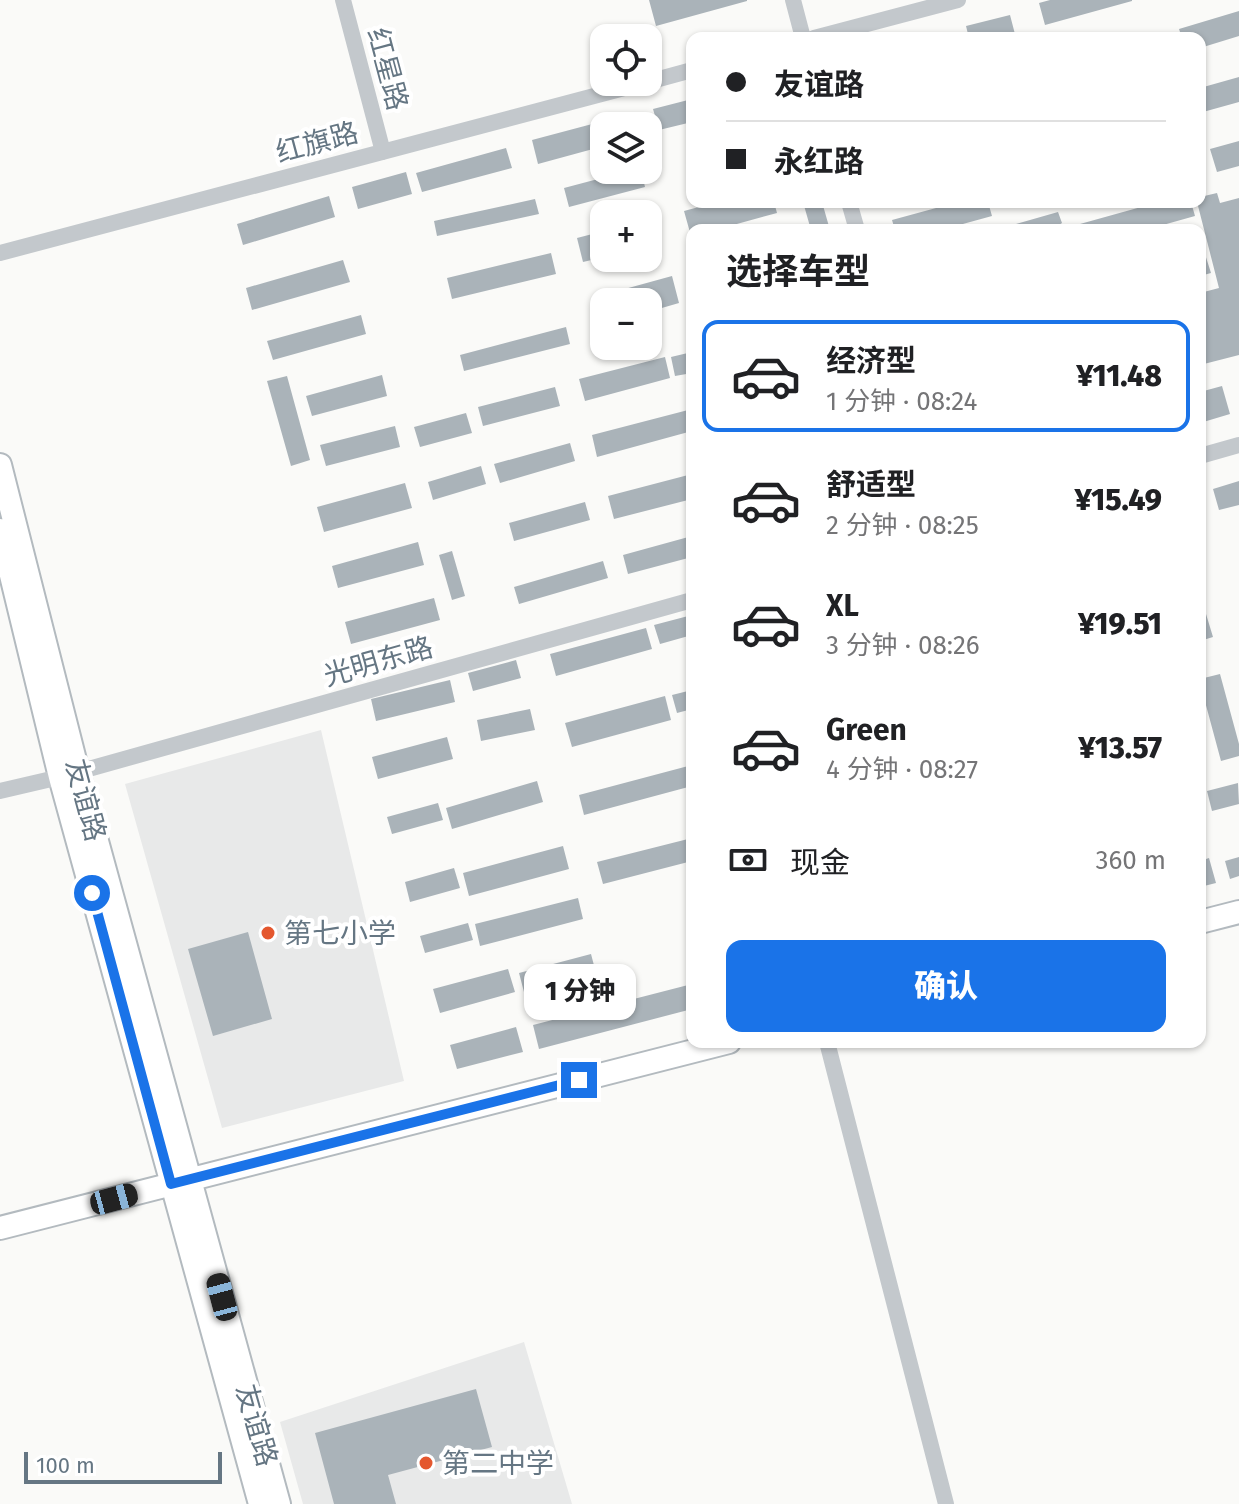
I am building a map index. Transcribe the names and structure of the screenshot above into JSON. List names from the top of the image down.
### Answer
{
  "streets": {
    "main road": ["友谊路"],
    "street": ["红星路", "红旗路", "光明东路"]
  },
  "crossings": [
    ["红星路", "红旗路"],
    ["光明东路", "友谊路"]
  ],
  "places": ["第七小学", "第二中学"],
  "scale_bar": "100 m",
  "page": {
    "map_buttons": ["+", "−"],
    "banner": ["友谊路", "永红路"],
    "heading": "选择车型",
    "list": [
      {
        "name": "经济型",
        "note": "1 分钟 · 08:24",
        "value": "¥11.48"
      },
      {
        "name": "舒适型",
        "note": "2 分钟 · 08:25",
        "value": "¥15.49"
      },
      {
        "name": "XL",
        "note": "3 分钟 · 08:26",
        "value": "¥19.51"
      },
      {
        "name": "Green",
        "note": "4 分钟 · 08:27",
        "value": "¥13.57"
      }
    ],
    "pay": ["现金", "360 m"],
    "buttons": "确认",
    "bubble": "1 分钟",
    "scale": "100 m"
  }
}
